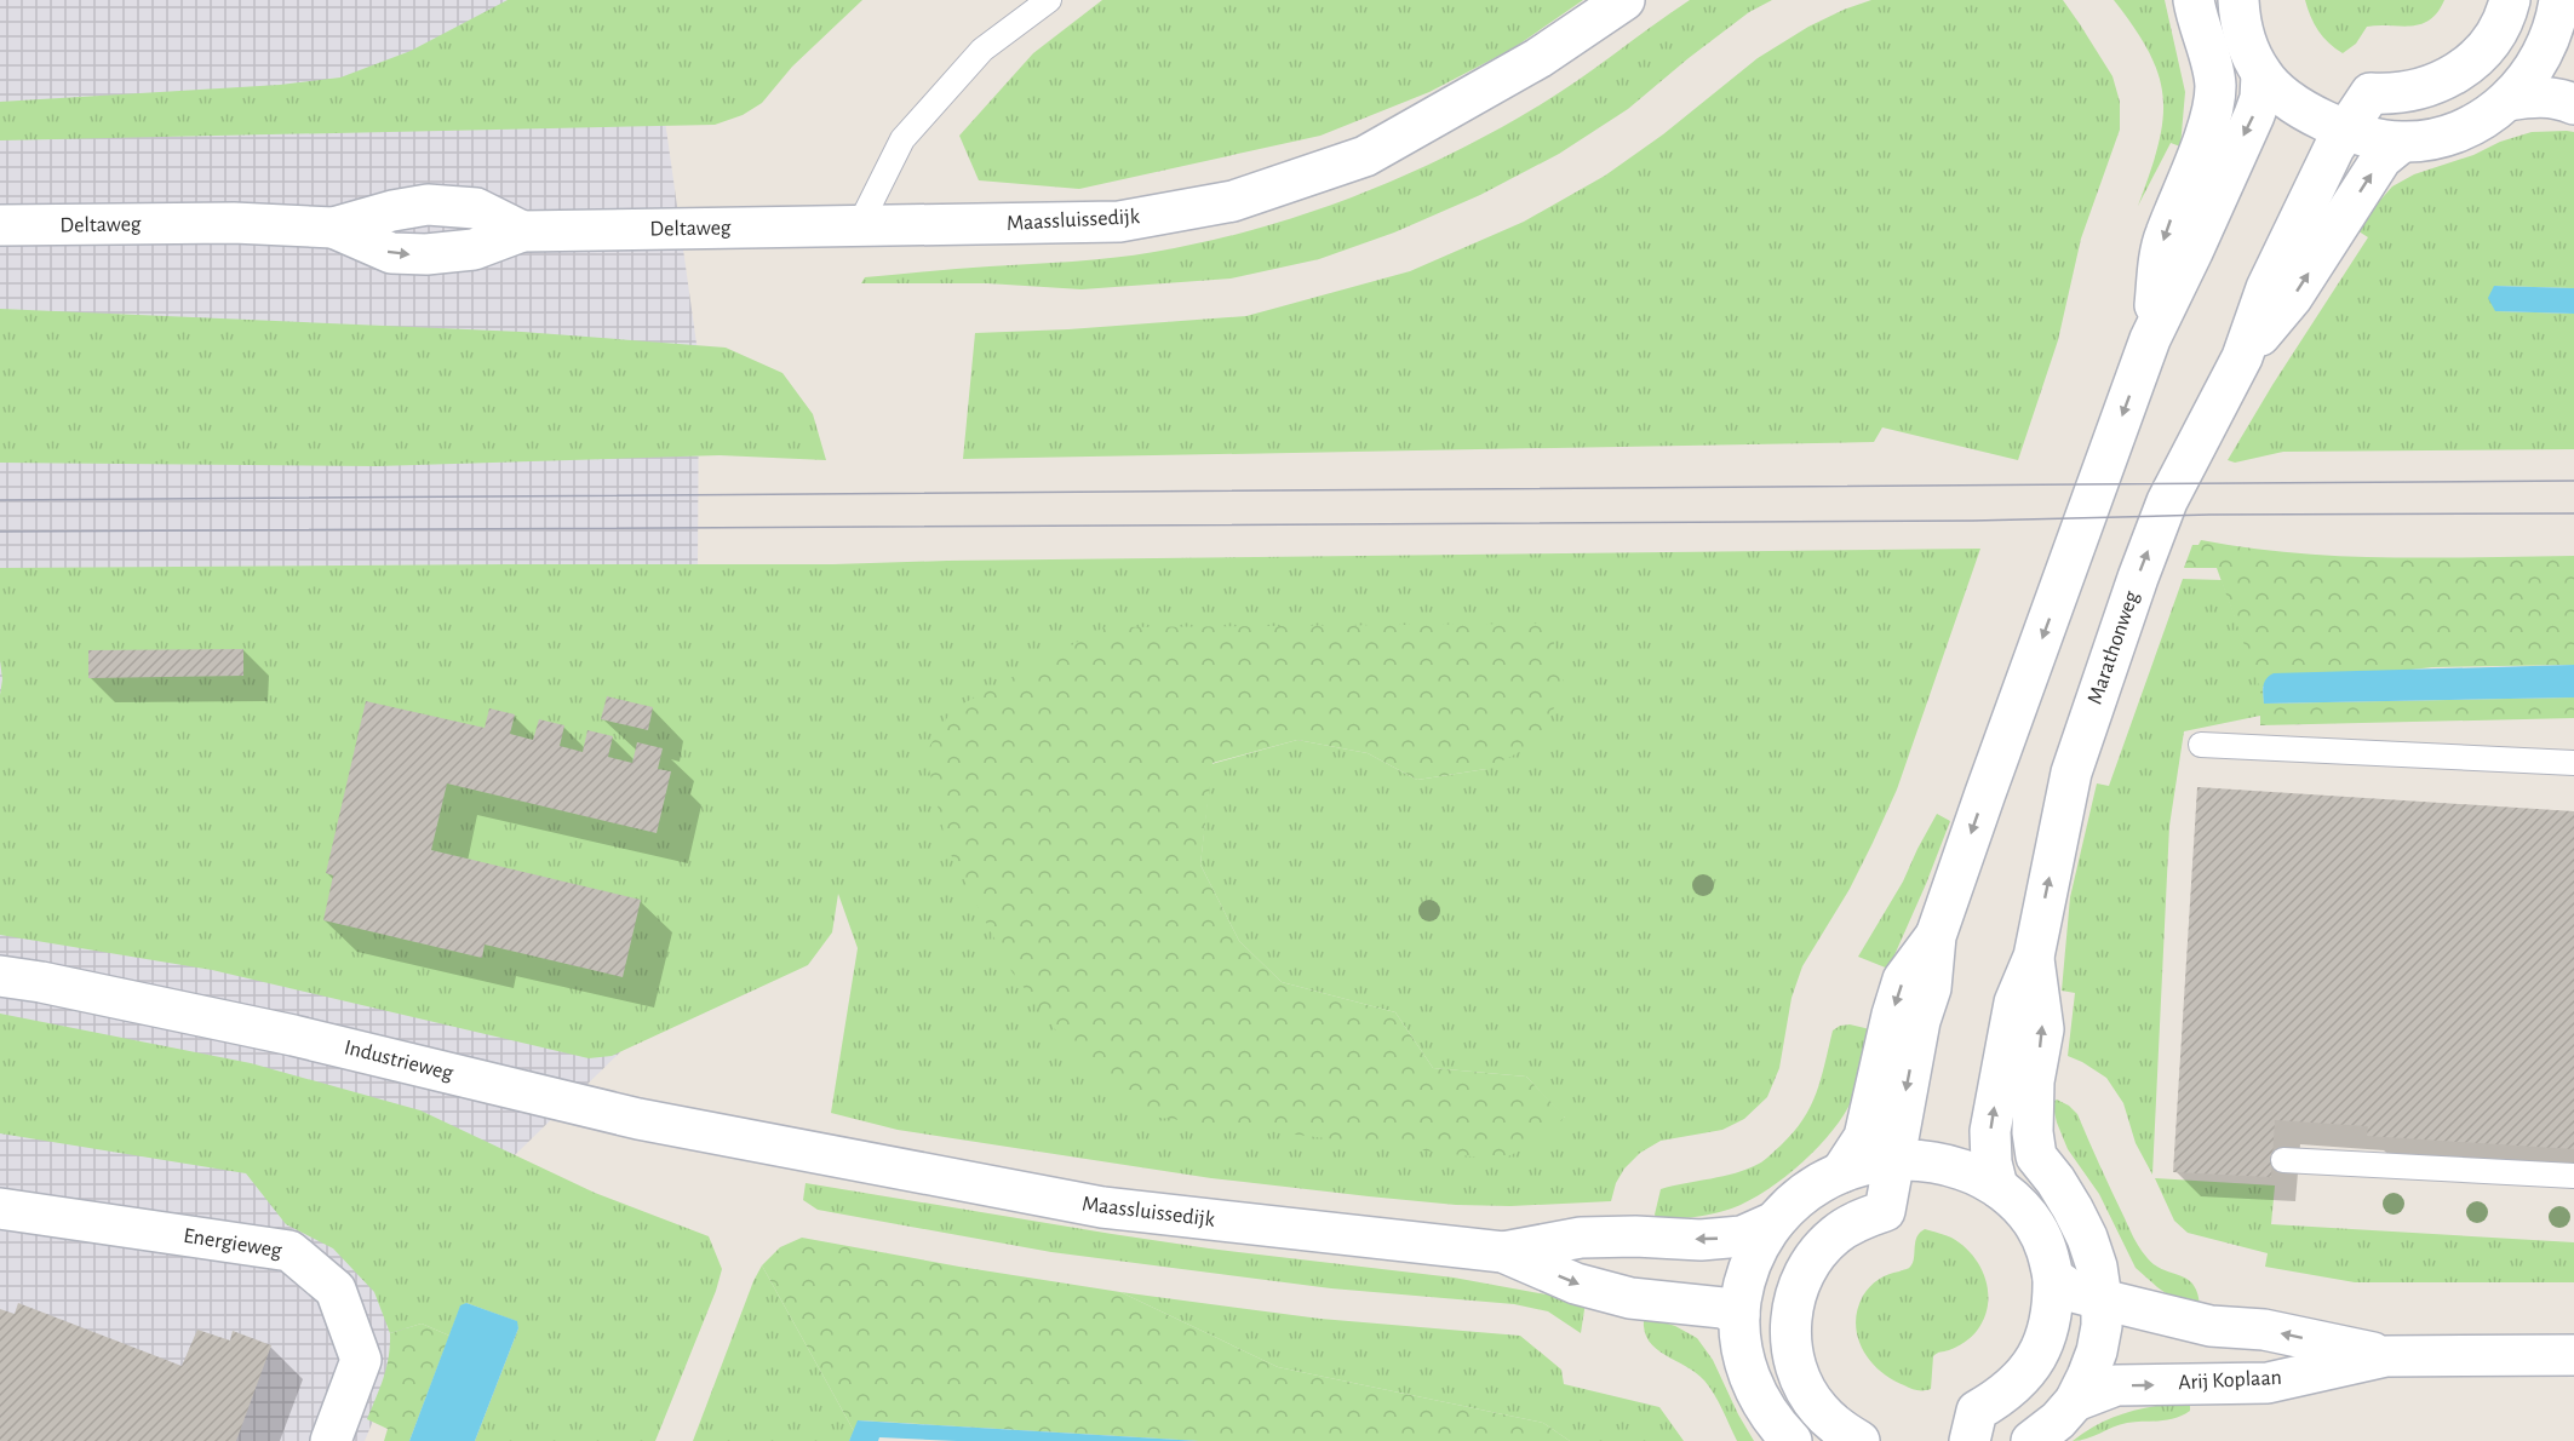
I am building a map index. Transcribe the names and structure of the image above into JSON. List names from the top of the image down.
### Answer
{
  "streets": {
    "main road": [
      "Maassluissedijk",
      "Deltaweg",
      "Marathonweg",
      "Industrieweg",
      "Energieweg",
      "Arij Koplaan"
    ]
  },
  "crossings": [
    ["Maassluissedijk", "Deltaweg"],
    ["Maassluissedijk", "Industrieweg"],
    ["Marathonweg", "Arij Koplaan"]
  ]
}
